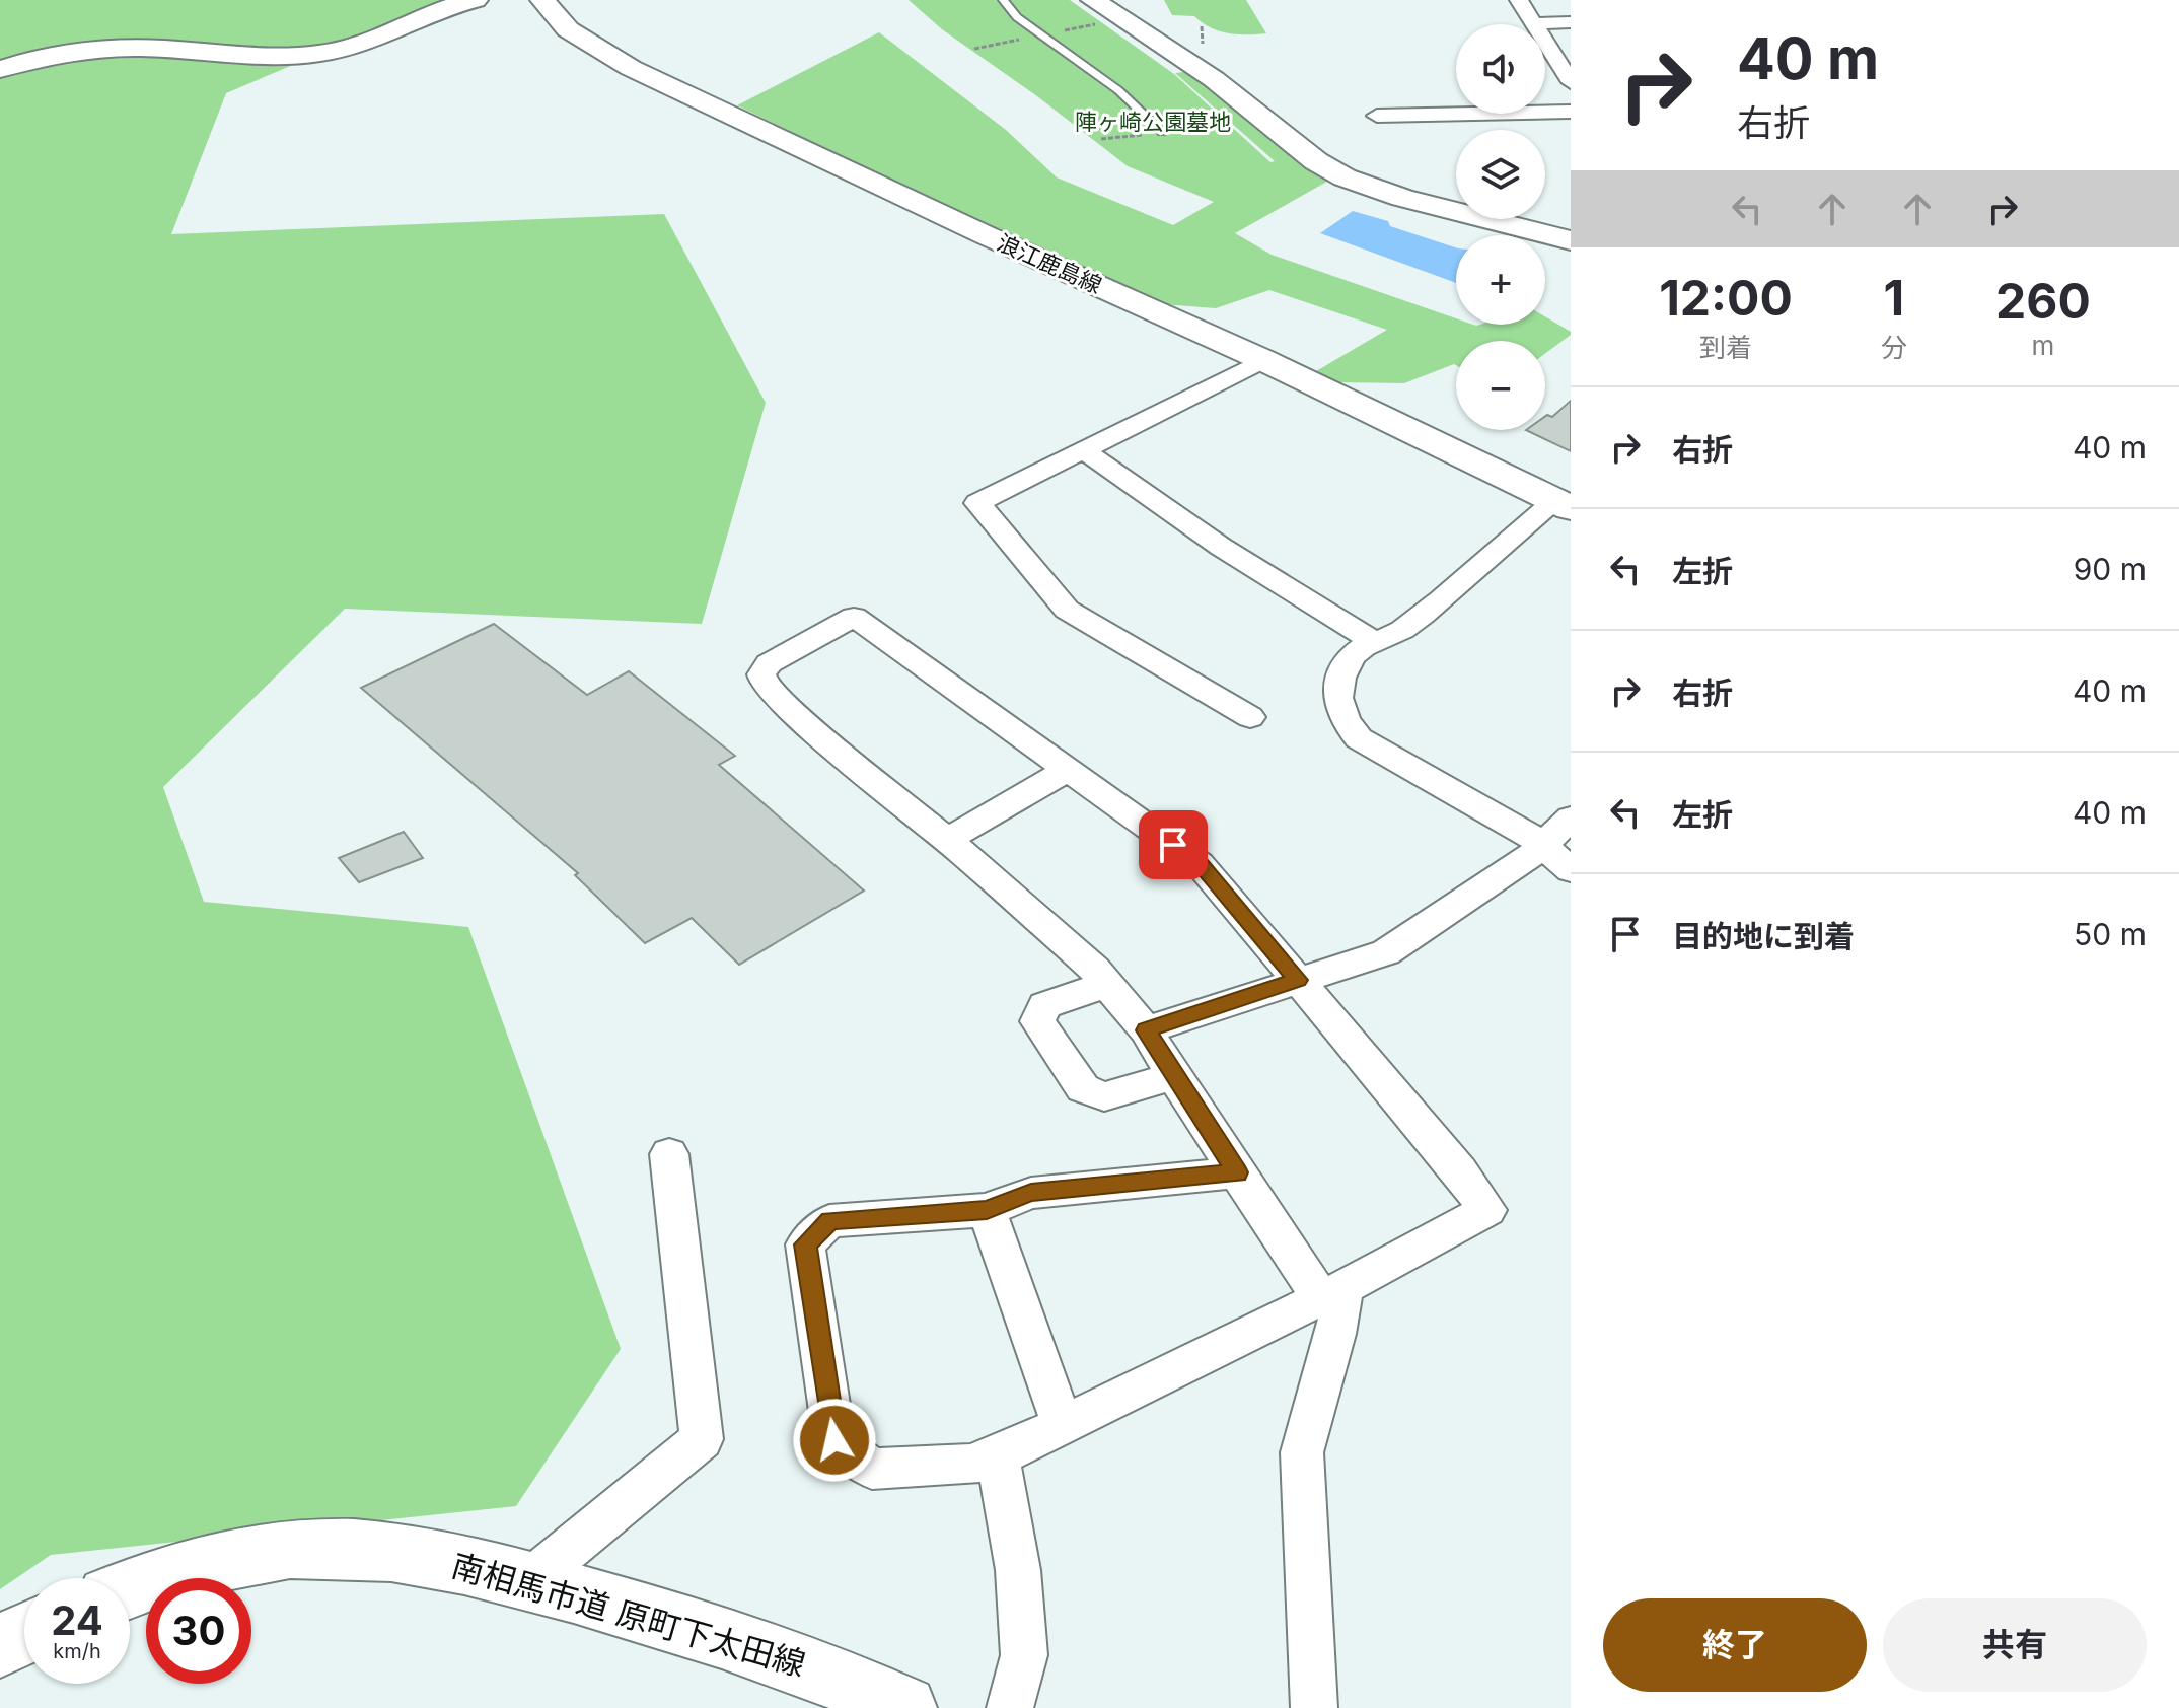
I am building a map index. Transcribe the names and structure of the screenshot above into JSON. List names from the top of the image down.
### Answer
{
  "streets": {
    "street": ["浪江鹿島線", "南相馬市道 原町下太田線"]
  },
  "parks": ["陣ヶ崎公園墓地"],
  "page": {
    "turn": ["40 m", "右折"],
    "map_buttons": ["+", "−"],
    "eta": [
      "12:00",
      "到着",
      "1",
      "分",
      "260",
      "m"
    ],
    "list": [
      {
        "name": "右折",
        "value": "40 m"
      },
      {
        "name": "左折",
        "value": "90 m"
      },
      {
        "name": "右折",
        "value": "40 m"
      },
      {
        "name": "左折",
        "value": "40 m"
      },
      {
        "name": "目的地に到着",
        "value": "50 m"
      }
    ],
    "speed": "24 km/h",
    "limit": "30",
    "buttons": ["終了", "共有"]
  }
}
